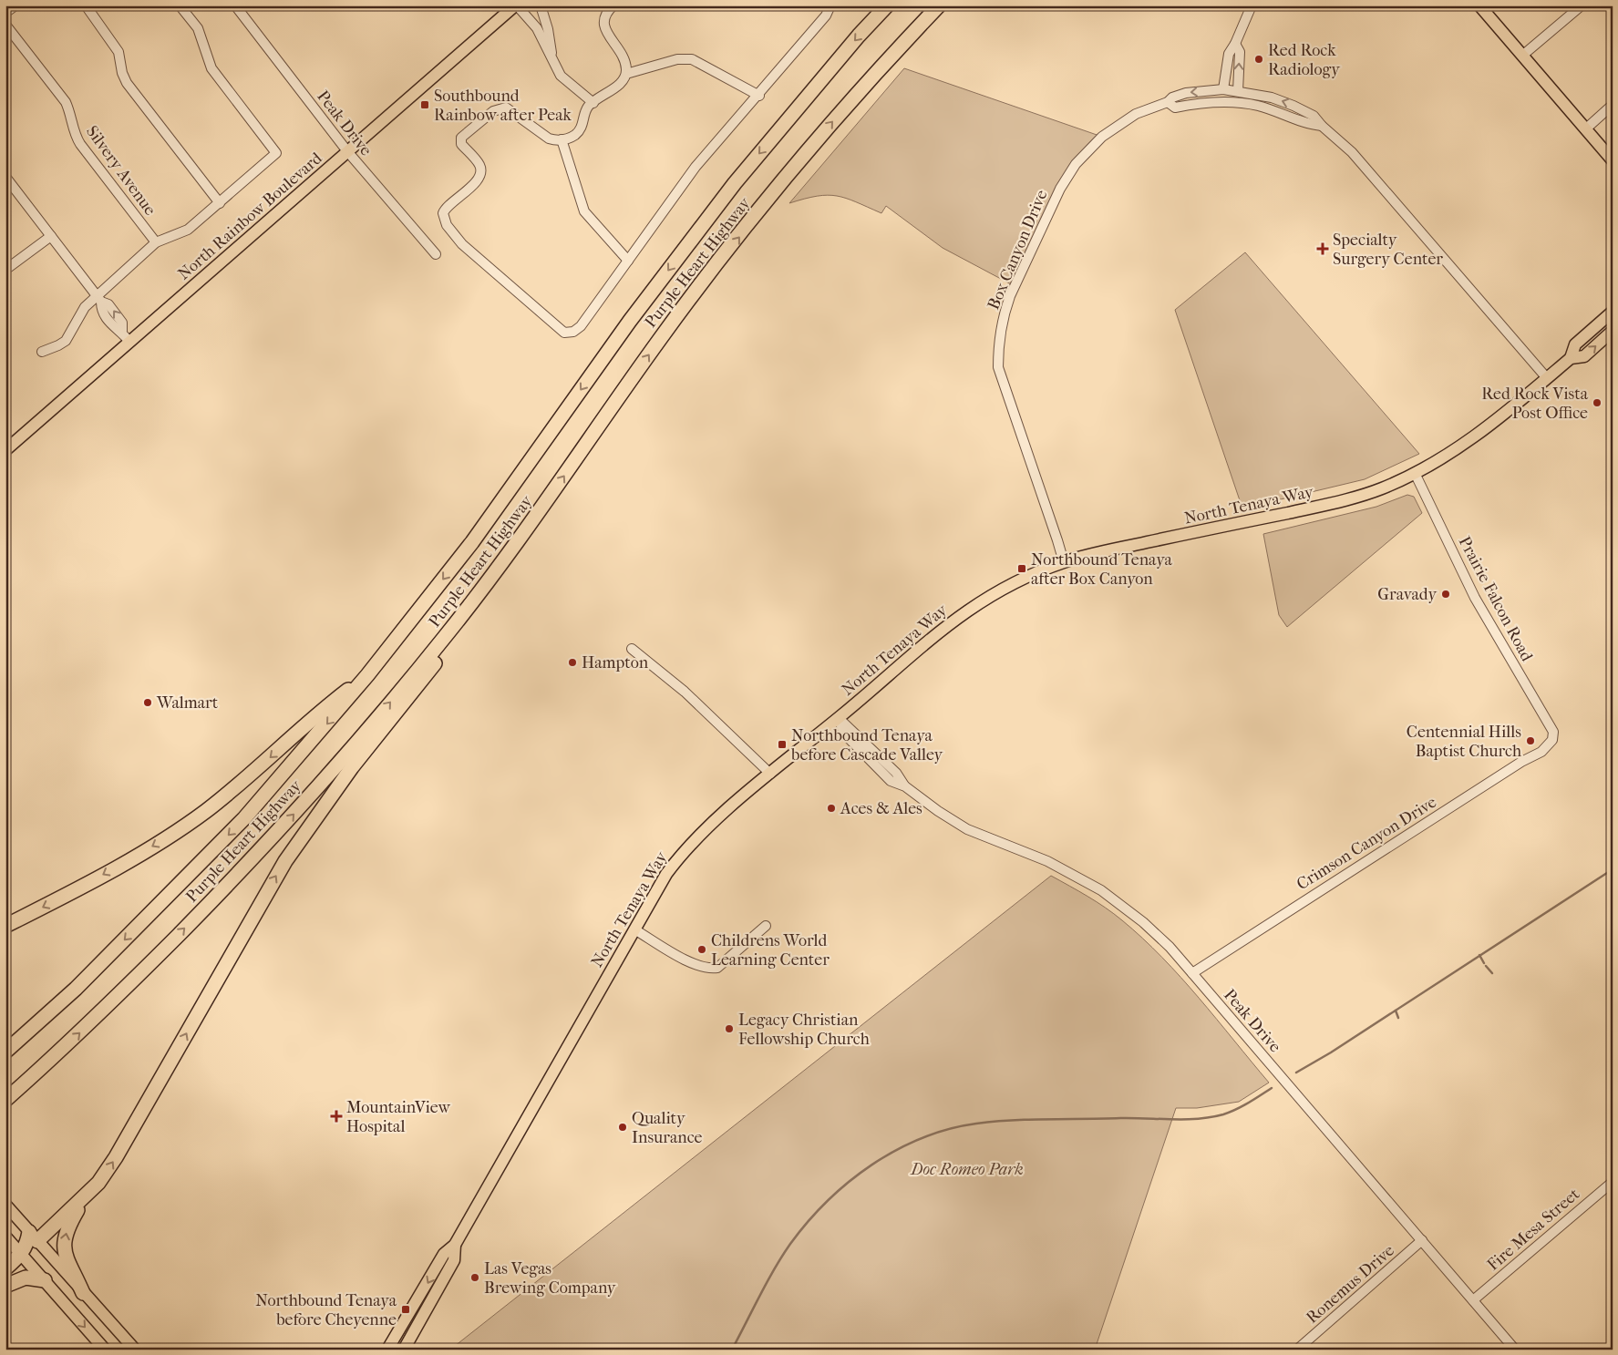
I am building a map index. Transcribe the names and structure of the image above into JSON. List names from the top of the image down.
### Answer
{
  "streets": {
    "highway": ["Purple Heart Highway"],
    "main road": ["North Rainbow Boulevard", "North Tenaya Way"],
    "street": [
      "Peak Drive",
      "Silvery Avenue",
      "Box Canyon Drive",
      "Prairie Falcon Road",
      "Crimson Canyon Drive",
      "Fire Mesa Street",
      "Ronemus Drive"
    ]
  },
  "crossings": [
    ["Peak Drive", "North Rainbow Boulevard"],
    ["Peak Drive", "North Tenaya Way"],
    ["Peak Drive", "Crimson Canyon Drive"],
    ["Peak Drive", "Fire Mesa Street"],
    ["Peak Drive", "Ronemus Drive"],
    ["Box Canyon Drive", "North Tenaya Way"],
    ["North Tenaya Way", "Prairie Falcon Road"],
    ["Prairie Falcon Road", "Crimson Canyon Drive"]
  ],
  "parks": ["Doc Romeo Park"],
  "places": {
    "other": [
      "Red Rock Radiology",
      "Red Rock Vista Post Office",
      "Gravady",
      "Hampton",
      "Walmart",
      "Centennial Hills Baptist Church",
      "Aces & Ales",
      "Childrens World Learning Center",
      "Legacy Christian Fellowship Church",
      "Quality Insurance",
      "Las Vegas Brewing Company"
    ],
    "transit": [
      "Southbound Rainbow after Peak",
      "Northbound Tenaya after Box Canyon",
      "Northbound Tenaya before Cascade Valley",
      "Northbound Tenaya before Cheyenne"
    ],
    "health": ["Specialty Surgery Center", "MountainView Hospital"]
  }
}
